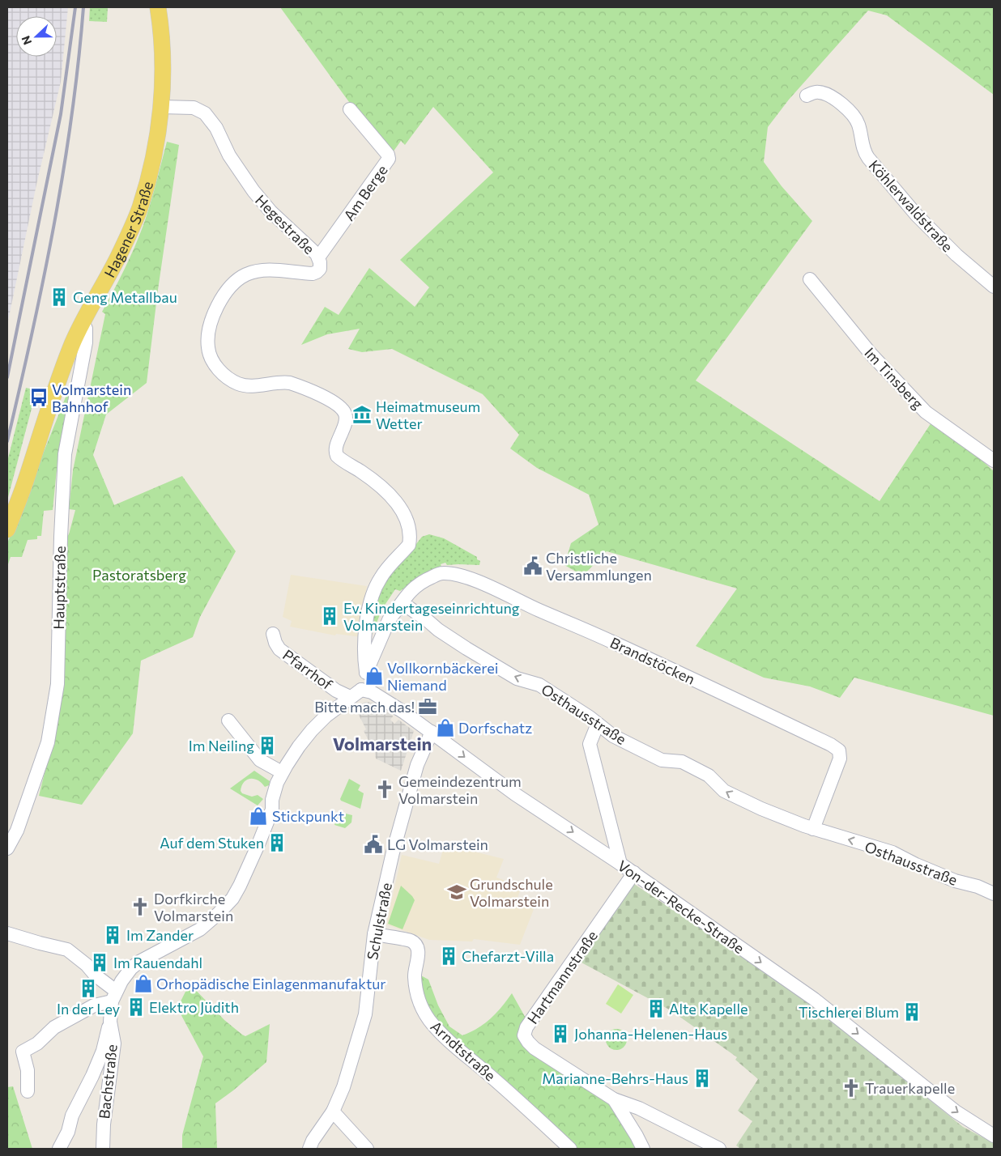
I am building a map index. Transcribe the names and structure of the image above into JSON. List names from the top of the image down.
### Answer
{
  "streets": {
    "main road": ["Hagener Straße"],
    "street": [
      "Am Berge",
      "Köhlerwaldstraße",
      "Hegestraße",
      "Im Tinsberg",
      "Hauptstraße",
      "Brandstöcken",
      "Pfarrhof",
      "Osthausstraße",
      "Von-der-Recke-Straße",
      "Schulstraße",
      "Hartmannstraße",
      "Arndtstraße",
      "Bachstraße"
    ]
  },
  "crossings": [
    ["Am Berge", "Hegestraße"],
    ["Hegestraße", "Hagener Straße"],
    ["Hagener Straße", "Hauptstraße"],
    ["Brandstöcken", "Osthausstraße"],
    ["Pfarrhof", "Von-der-Recke-Straße"],
    ["Von-der-Recke-Straße", "Schulstraße"],
    ["Von-der-Recke-Straße", "Hartmannstraße"],
    ["Schulstraße", "Arndtstraße"]
  ],
  "one_way": ["Osthausstraße", "Von-der-Recke-Straße"],
  "districts": ["Volmarstein"],
  "parks": ["Pastoratsberg"],
  "places": {
    "building": [
      "Geng Metallbau",
      "Ev. Kindertageseinrichtung Volmarstein",
      "Im Neiling",
      "Auf dem Stuken",
      "Im Zander",
      "Chefarzt-Villa",
      "Im Rauendahl",
      "In der Ley",
      "Elektro Jüdith",
      "Alte Kapelle",
      "Tischlerei Blum",
      "Johanna-Helenen-Haus",
      "Marianne-Behrs-Haus"
    ],
    "bus stop": ["Volmarstein Bahnhof"],
    "museum": ["Heimatmuseum Wetter"],
    "public building": ["Christliche Versammlungen", "LG Volmarstein"],
    "shop": [
      "Vollkornbäckerei Niemand",
      "Dorfschatz",
      "Stickpunkt",
      "Orhopädische Einlagenmanufaktur"
    ],
    "office": ["Bitte mach das!"],
    "church": ["Gemeindezentrum Volmarstein", "Dorfkirche Volmarstein", "Trauerkapelle"],
    "school or university": ["Grundschule Volmarstein"]
  },
  "north": "left"
}
